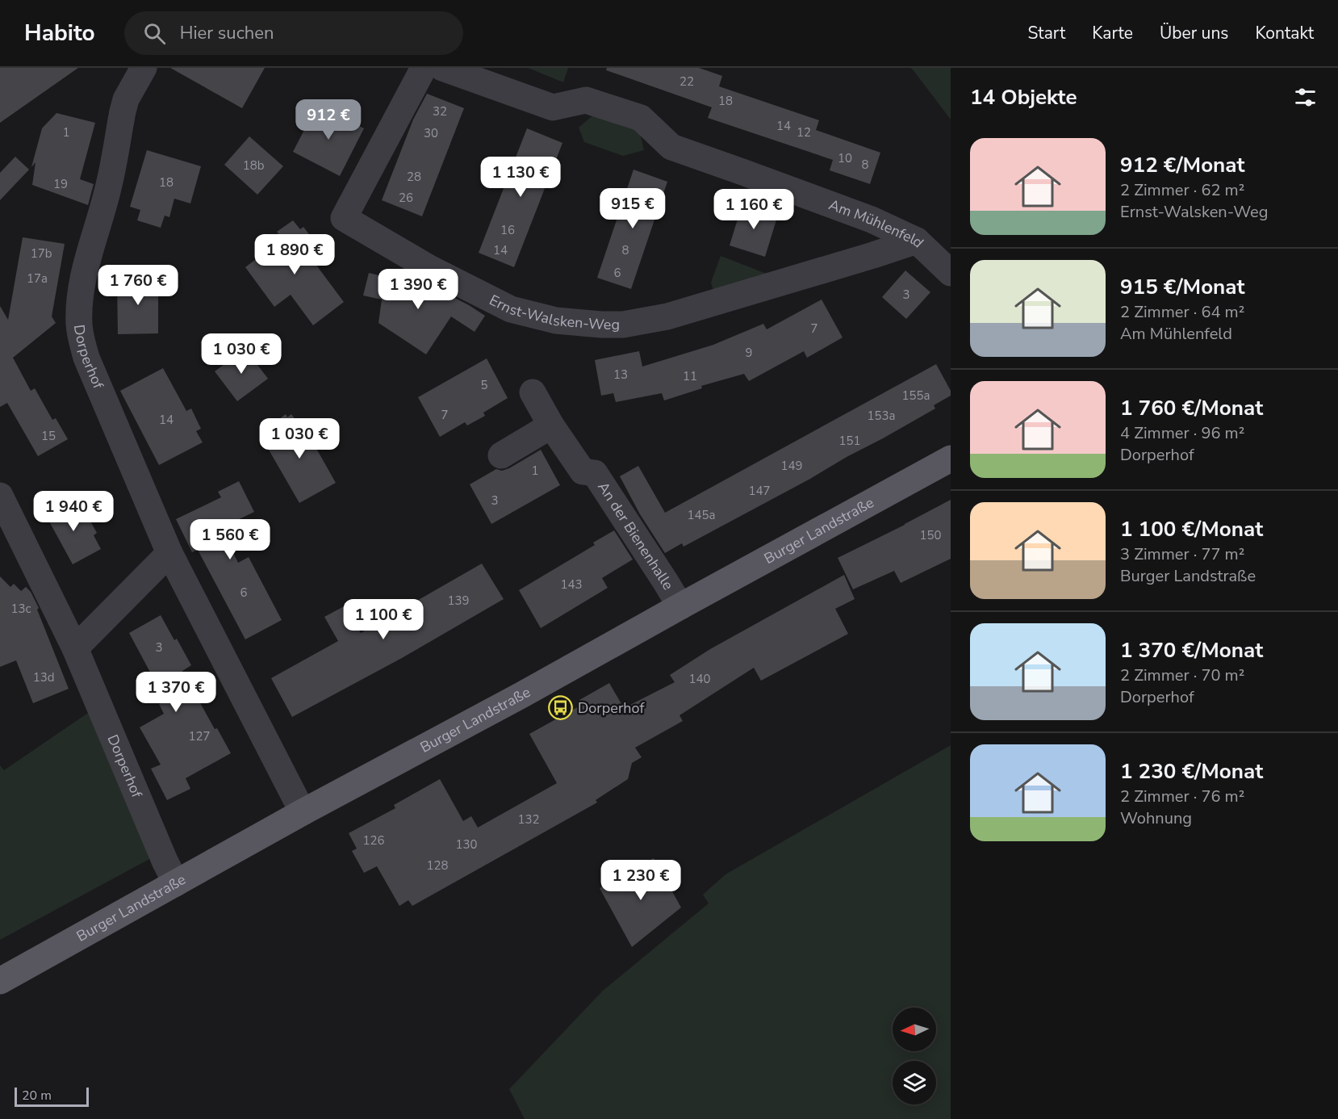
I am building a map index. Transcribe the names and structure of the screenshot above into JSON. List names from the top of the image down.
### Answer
{
  "streets": {
    "main road": ["Burger Landstraße"],
    "street": [
      "Am Mühlenfeld",
      "Ernst-Walsken-Weg",
      "Dorperhof",
      "An der Bienenhalle"
    ]
  },
  "crossings": [
    ["Am Mühlenfeld", "Ernst-Walsken-Weg"],
    ["Dorperhof", "Burger Landstraße"],
    ["Burger Landstraße", "An der Bienenhalle"]
  ],
  "places": {
    "bus stop": ["Dorperhof"]
  },
  "house_numbers": [
    "22",
    "18",
    "32",
    "14",
    "1",
    "12",
    "30",
    "10",
    "8",
    "18b",
    "28",
    "18",
    "19",
    "26",
    "16",
    "14",
    "8",
    "17b",
    "6",
    "17a",
    "3",
    "7",
    "9",
    "13",
    "11",
    "5",
    "155a",
    "7",
    "153a",
    "14",
    "15",
    "151",
    "149",
    "1",
    "147",
    "3",
    "145a",
    "150",
    "143",
    "6",
    "139",
    "13c",
    "3",
    "13d",
    "140",
    "127",
    "132",
    "126",
    "130",
    "128"
  ],
  "scale_bar": "20 m",
  "north": "left",
  "page": {
    "header": "Habito",
    "search": "Hier suchen",
    "nav": [
      "Start",
      "Karte",
      "Über uns",
      "Kontakt"
    ],
    "heading": "14 Objekte",
    "price": [
      "912 €",
      "1 130 €",
      "915 €",
      "1 160 €",
      "1 890 €",
      "1 760 €",
      "1 390 €",
      "1 030 €",
      "1 030 €",
      "1 940 €",
      "1 560 €",
      "1 100 €",
      "1 370 €",
      "1 230 €"
    ],
    "list": [
      {
        "name": "912 €/Monat",
        "note": "2 Zimmer · 62 m² · Ernst-Walsken-Weg"
      },
      {
        "name": "915 €/Monat",
        "note": "2 Zimmer · 64 m² · Am Mühlenfeld"
      },
      {
        "name": "1 760 €/Monat",
        "note": "4 Zimmer · 96 m² · Dorperhof"
      },
      {
        "name": "1 100 €/Monat",
        "note": "3 Zimmer · 77 m² · Burger Landstraße"
      },
      {
        "name": "1 370 €/Monat",
        "note": "2 Zimmer · 70 m² · Dorperhof"
      },
      {
        "name": "1 230 €/Monat",
        "note": "2 Zimmer · 76 m² · Wohnung"
      }
    ],
    "scale": "20 m"
  }
}
